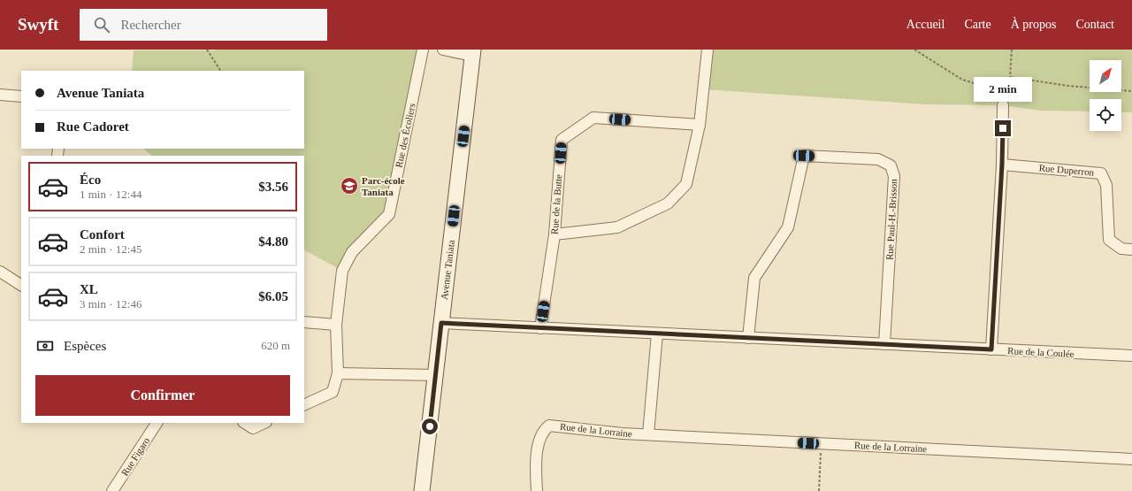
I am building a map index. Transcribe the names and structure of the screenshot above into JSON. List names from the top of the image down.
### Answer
{
  "streets": {
    "main road": ["Avenue Taniata"],
    "street": [
      "Rue des Écoliers",
      "Rue Duperron",
      "Rue de la Butte",
      "Rue Paul-H.-Brisson",
      "Rue de la Coulée",
      "Rue de la Lorraine",
      "Rue Figaro"
    ]
  },
  "crossings": [
    ["Rue de la Butte", "Rue de la Coulée"],
    ["Rue Paul-H.-Brisson", "Rue de la Coulée"],
    ["Avenue Taniata", "Rue de la Coulée"]
  ],
  "places": {
    "school or university": ["Parc-école Taniata"]
  },
  "north": "top right",
  "page": {
    "header": "Swyft",
    "search": "Rechercher",
    "nav": [
      "Accueil",
      "Carte",
      "À propos",
      "Contact"
    ],
    "banner": ["Avenue Taniata", "Rue Cadoret"],
    "bubble": "2 min",
    "list": [
      {
        "name": "Éco",
        "note": "1 min · 12:44",
        "value": "$3.56"
      },
      {
        "name": "Confort",
        "note": "2 min · 12:45",
        "value": "$4.80"
      },
      {
        "name": "XL",
        "note": "3 min · 12:46",
        "value": "$6.05"
      }
    ],
    "pay": ["Espèces", "620 m"],
    "buttons": "Confirmer"
  }
}
